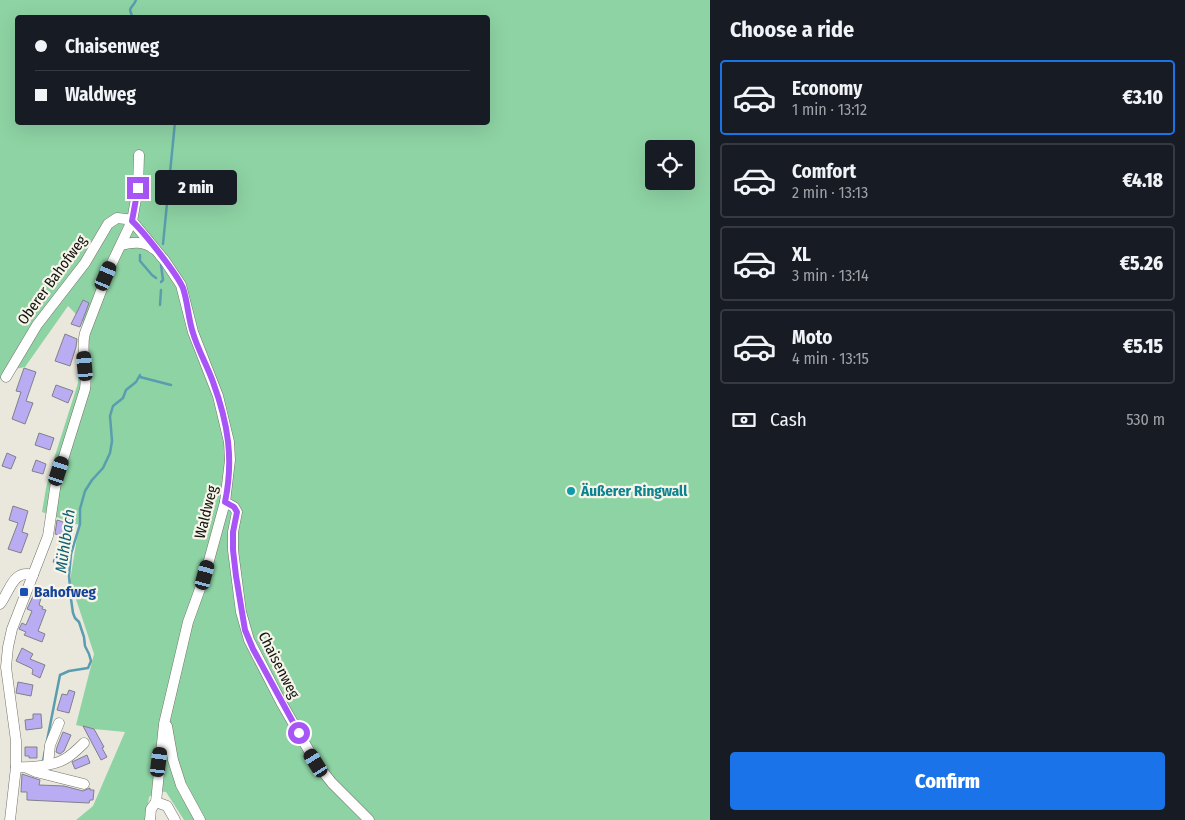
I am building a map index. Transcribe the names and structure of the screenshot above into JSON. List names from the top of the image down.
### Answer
{
  "streets": {
    "street": ["Oberer Bahofweg", "Waldweg", "Chaisenweg"]
  },
  "crossings": [
    ["Oberer Bahofweg", "Waldweg"],
    ["Waldweg", "Chaisenweg"]
  ],
  "water": ["Mühlbach"],
  "places": {
    "other": ["Äußerer Ringwall"],
    "transit": ["Bahofweg"]
  },
  "page": {
    "heading": "Choose a ride",
    "banner": ["Chaisenweg", "Waldweg"],
    "list": [
      {
        "name": "Economy",
        "note": "1 min · 13:12",
        "value": "€3.10"
      },
      {
        "name": "Comfort",
        "note": "2 min · 13:13",
        "value": "€4.18"
      },
      {
        "name": "XL",
        "note": "3 min · 13:14",
        "value": "€5.26"
      },
      {
        "name": "Moto",
        "note": "4 min · 13:15",
        "value": "€5.15"
      }
    ],
    "bubble": "2 min",
    "pay": ["Cash", "530 m"],
    "buttons": "Confirm"
  }
}
